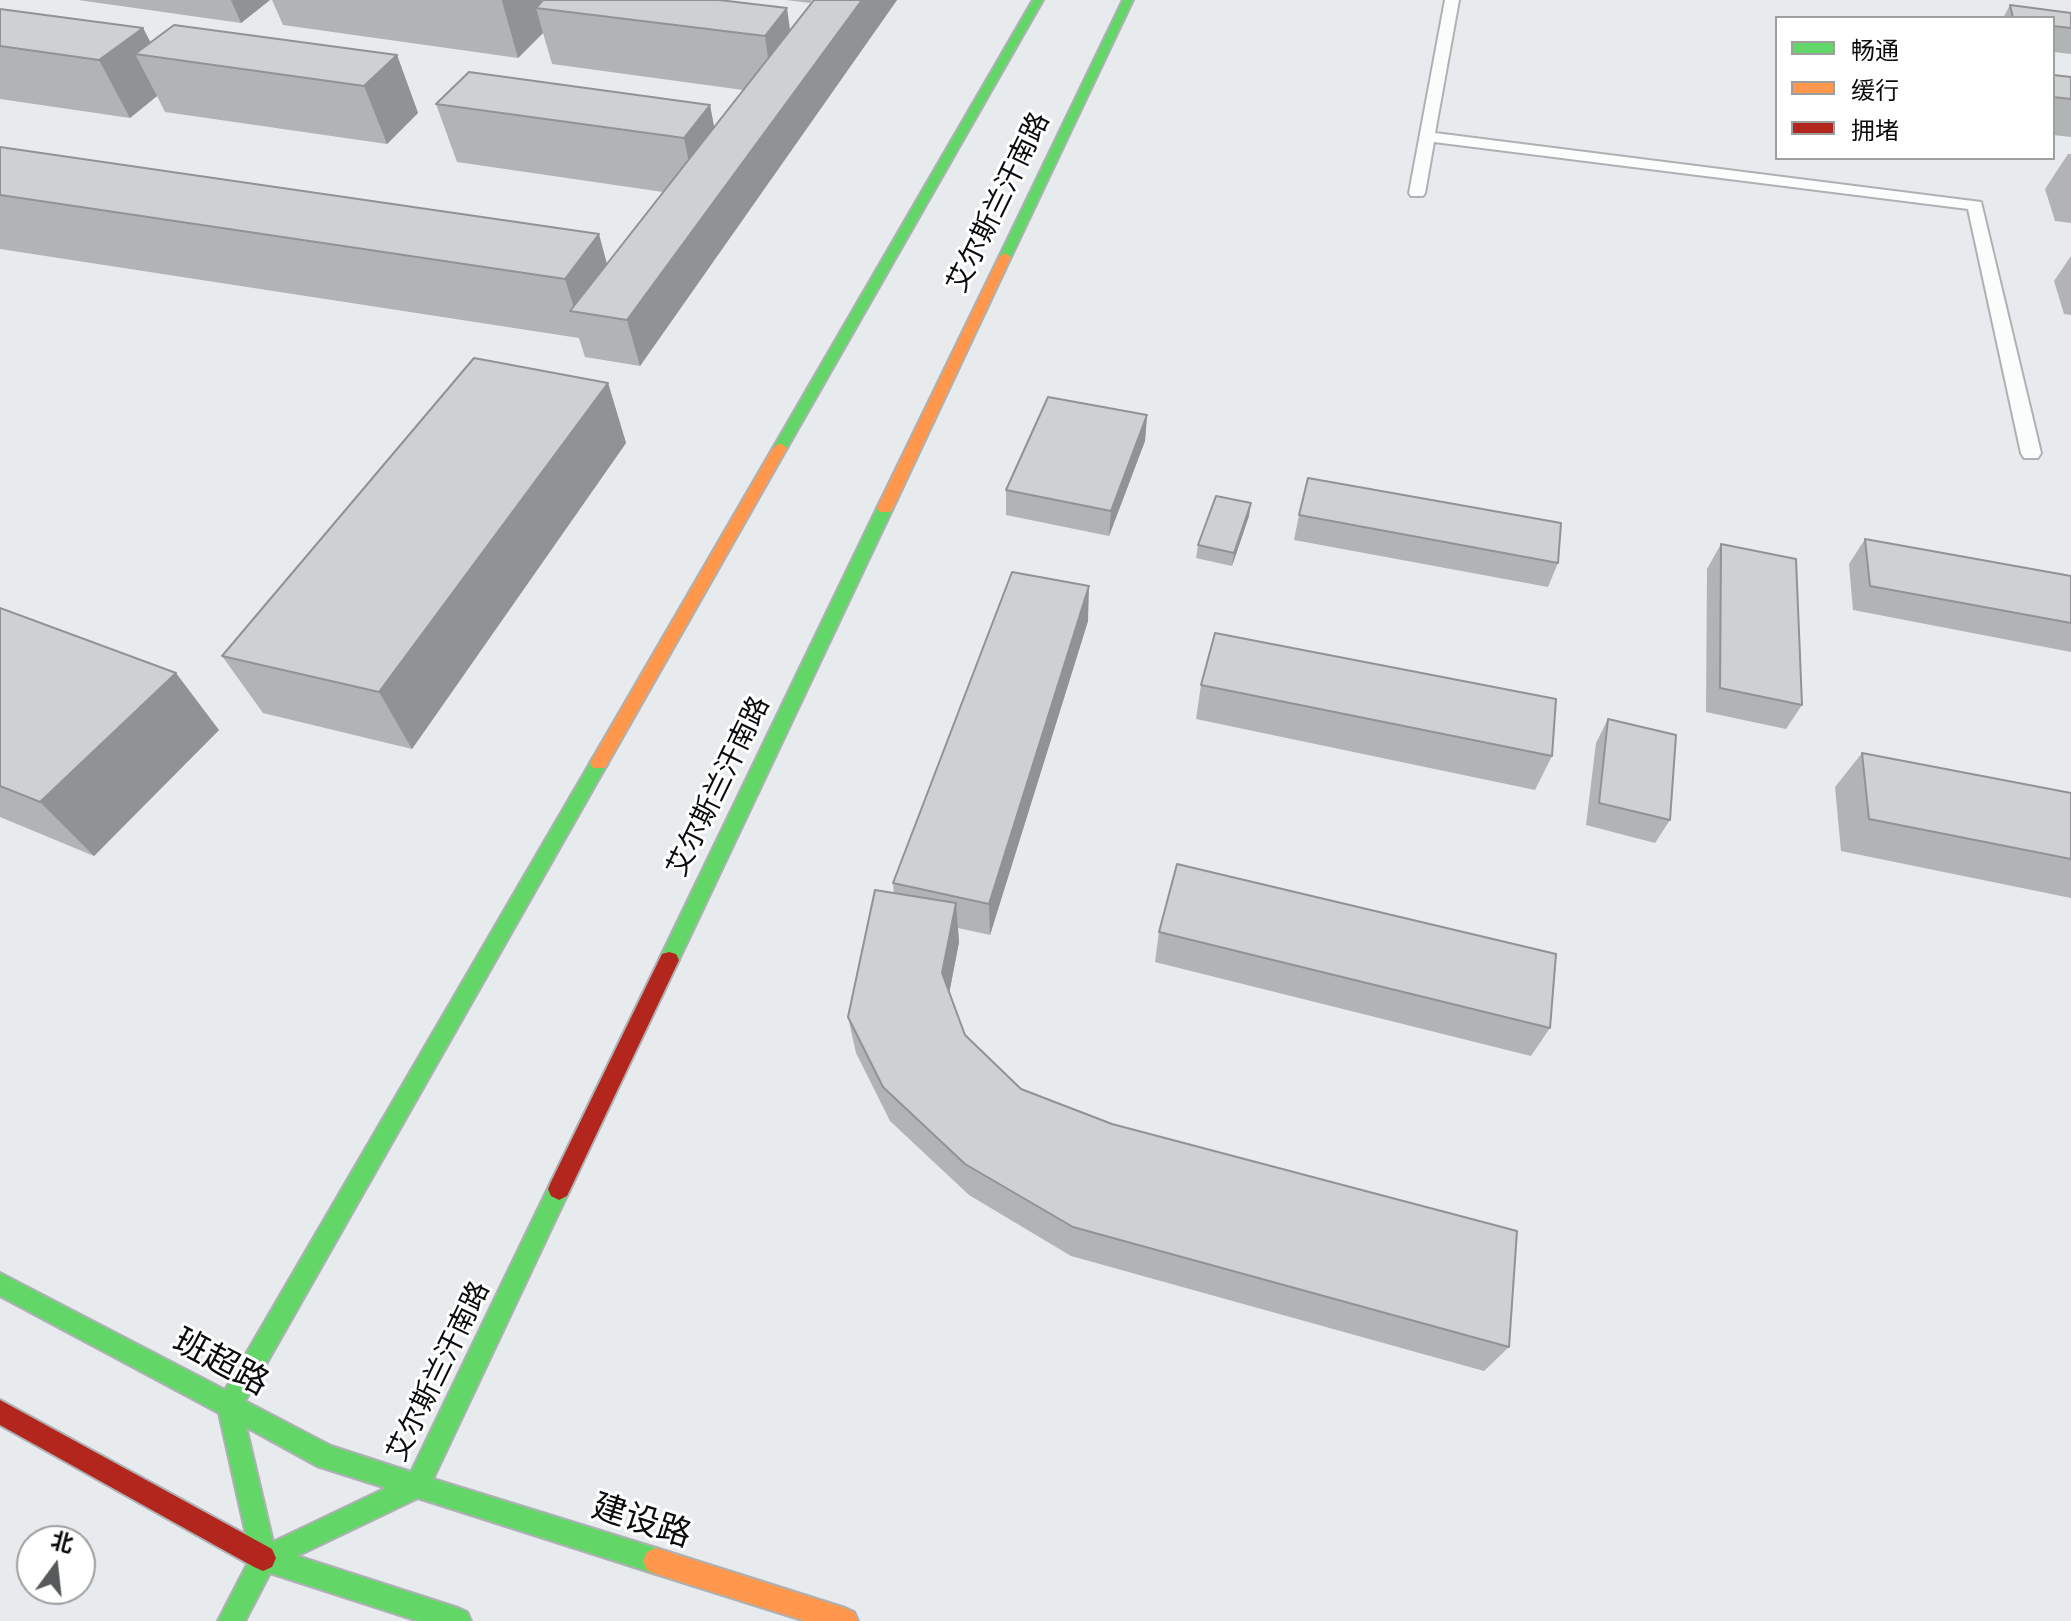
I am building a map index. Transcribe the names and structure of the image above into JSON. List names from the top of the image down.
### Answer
{
  "streets": {
    "main road": ["艾尔斯兰汗南路", "班超路", "建设路"]
  },
  "crossings": [
    ["艾尔斯兰汗南路", "班超路"],
    ["艾尔斯兰汗南路", "建设路"],
    ["班超路", "建设路"]
  ],
  "legend": ["畅通", "缓行", "拥堵"],
  "north": "top"
}
